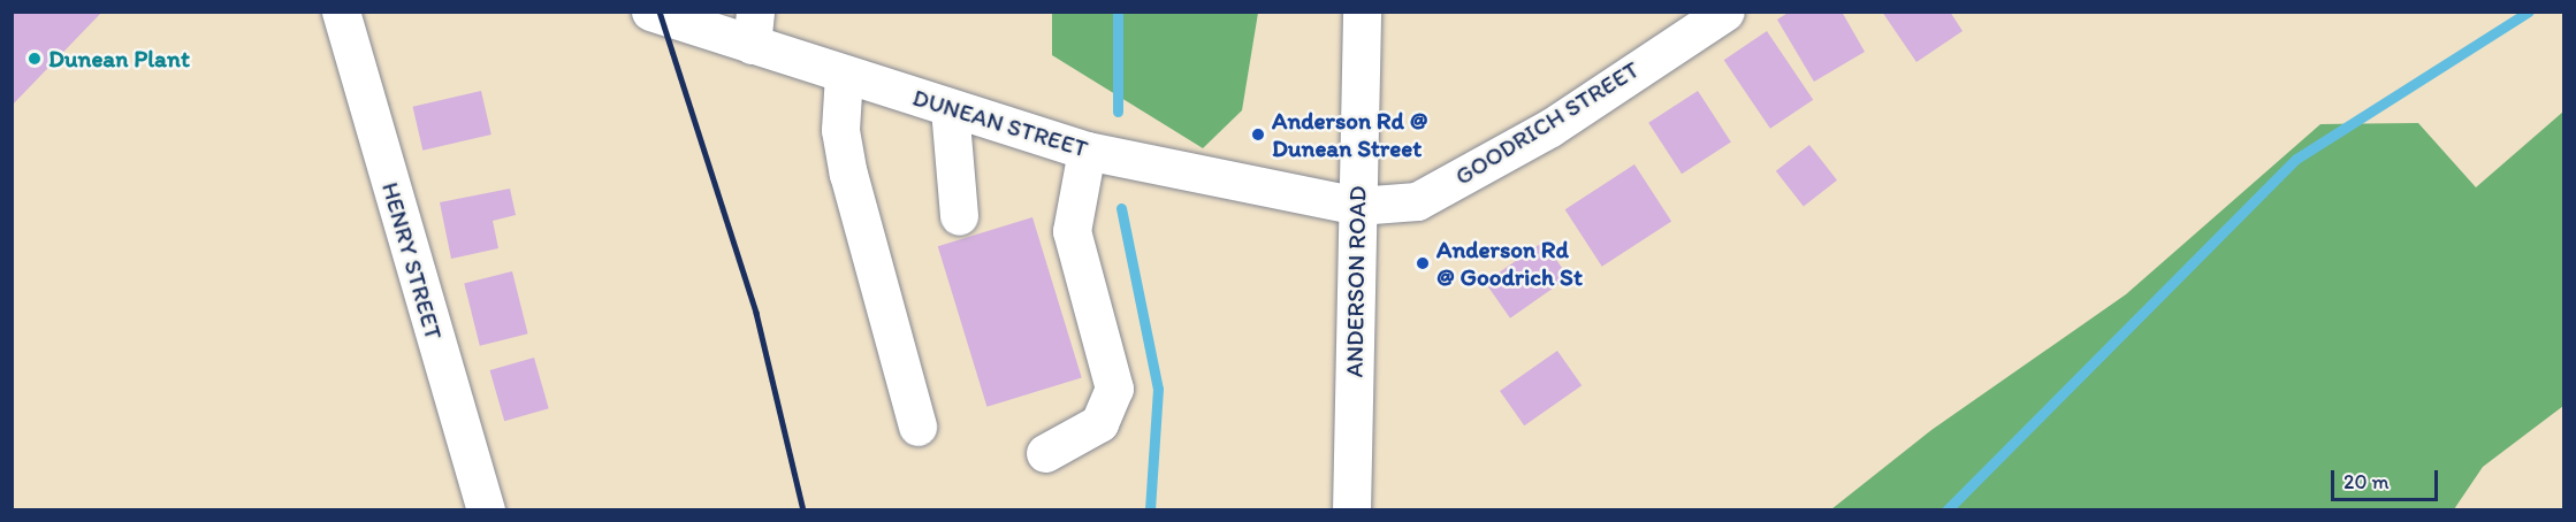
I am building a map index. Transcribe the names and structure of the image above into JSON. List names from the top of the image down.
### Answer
{
  "streets": {
    "street": [
      "DUNEAN STREET",
      "GOODRICH STREET",
      "HENRY STREET",
      "ANDERSON ROAD"
    ]
  },
  "crossings": [
    ["DUNEAN STREET", "GOODRICH STREET"],
    ["DUNEAN STREET", "ANDERSON ROAD"],
    ["GOODRICH STREET", "ANDERSON ROAD"]
  ],
  "places": ["Dunean Plant", "Anderson Rd @ Dunean Street", "Anderson Rd @ Goodrich St"],
  "scale_bar": "20 m"
}
